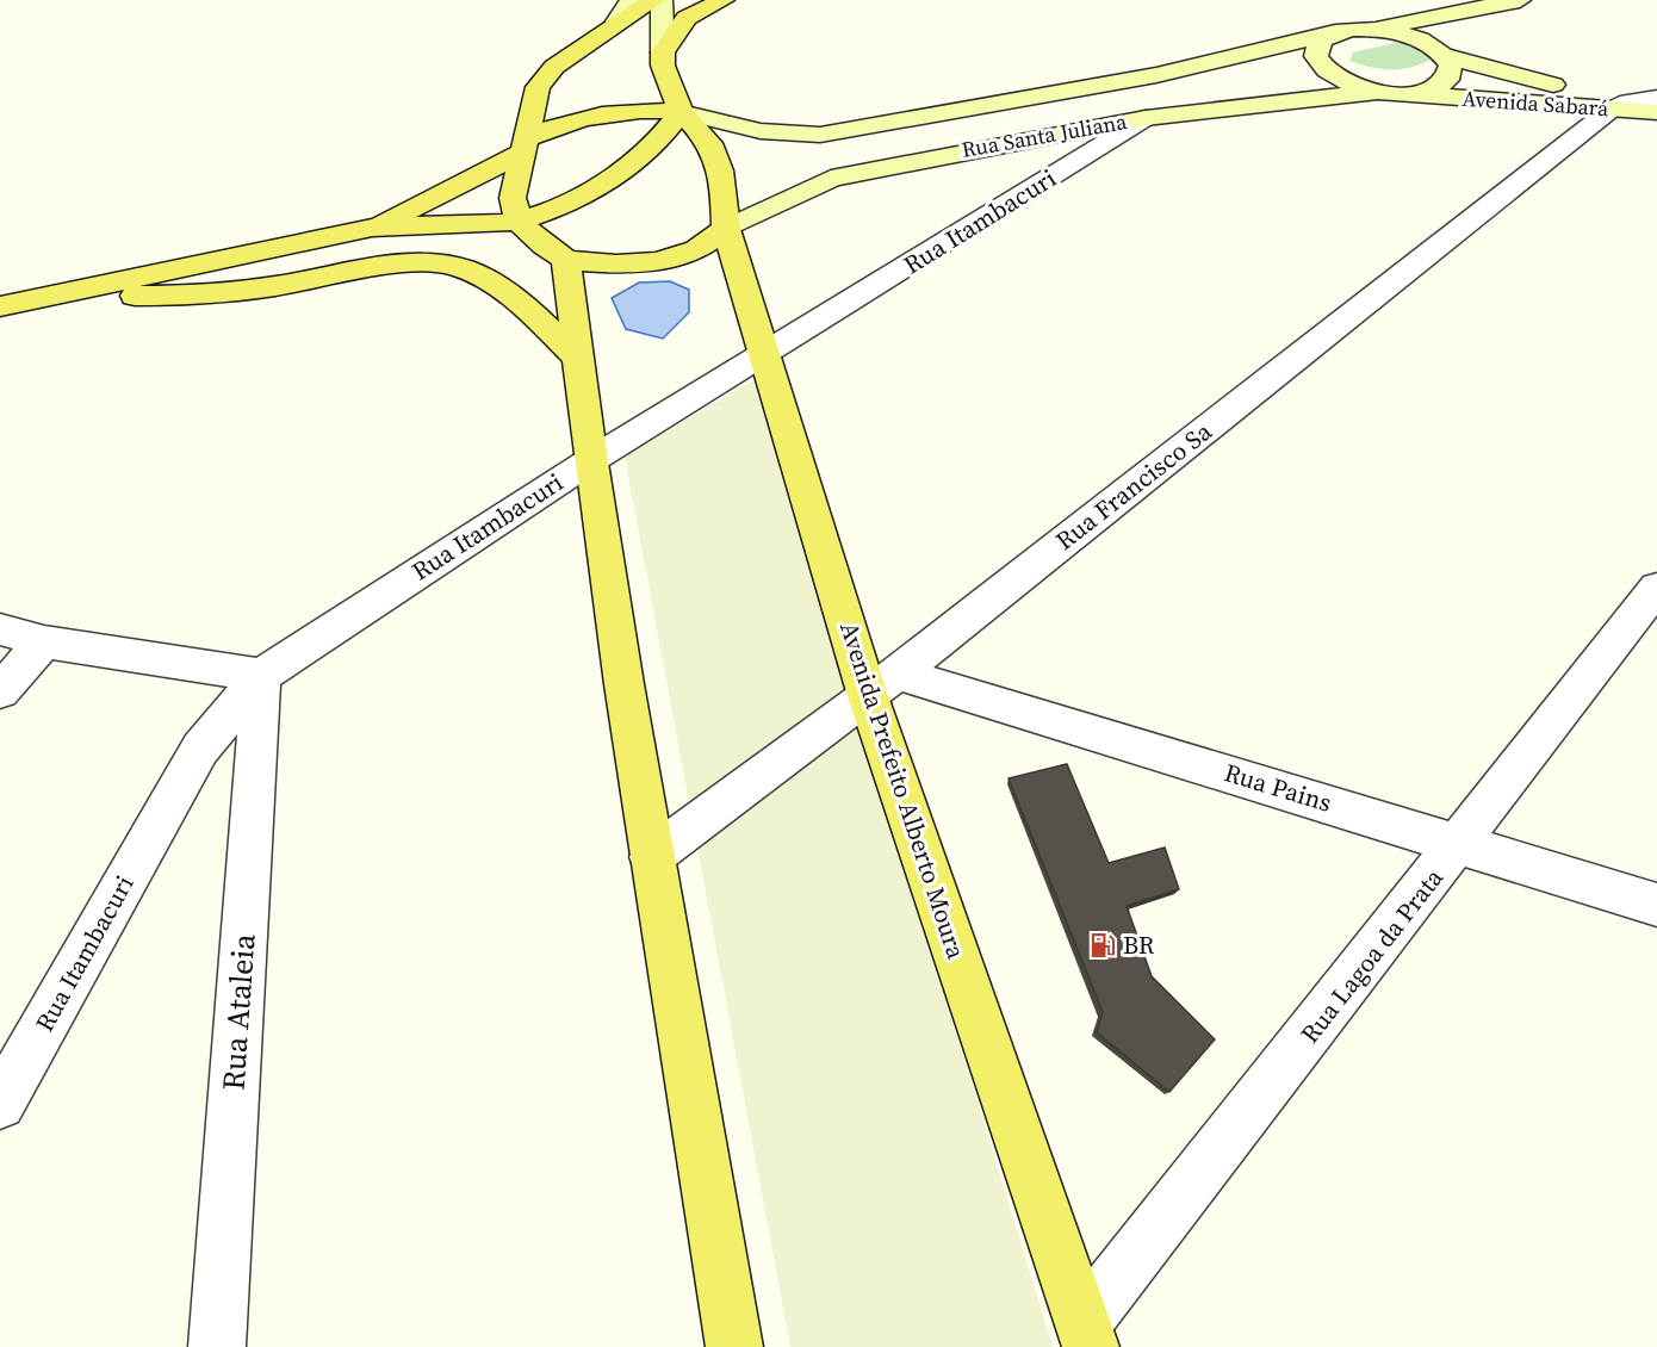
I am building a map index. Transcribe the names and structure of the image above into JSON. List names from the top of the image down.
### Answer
{
  "streets": {
    "main road": ["Avenida Sabará", "Rua Santa Juliana", "Avenida Prefeito Alberto Moura"],
    "street": [
      "Rua Itambacuri",
      "Rua Francisco Sa",
      "Rua Pains",
      "Rua Lagoa da Prata",
      "Rua Ataleia"
    ]
  },
  "crossings": [
    ["Avenida Sabará", "Rua Santa Juliana"],
    ["Avenida Sabará", "Rua Francisco Sa"],
    ["Rua Santa Juliana", "Rua Itambacuri"],
    ["Rua Santa Juliana", "Avenida Prefeito Alberto Moura"],
    ["Rua Itambacuri", "Avenida Prefeito Alberto Moura"],
    ["Rua Itambacuri", "Rua Ataleia"],
    ["Rua Francisco Sa", "Rua Pains"],
    ["Rua Francisco Sa", "Avenida Prefeito Alberto Moura"],
    ["Rua Pains", "Avenida Prefeito Alberto Moura"],
    ["Rua Pains", "Rua Lagoa da Prata"],
    ["Avenida Prefeito Alberto Moura", "Rua Lagoa da Prata"]
  ],
  "places": {
    "fuel station": ["BR"]
  }
}
